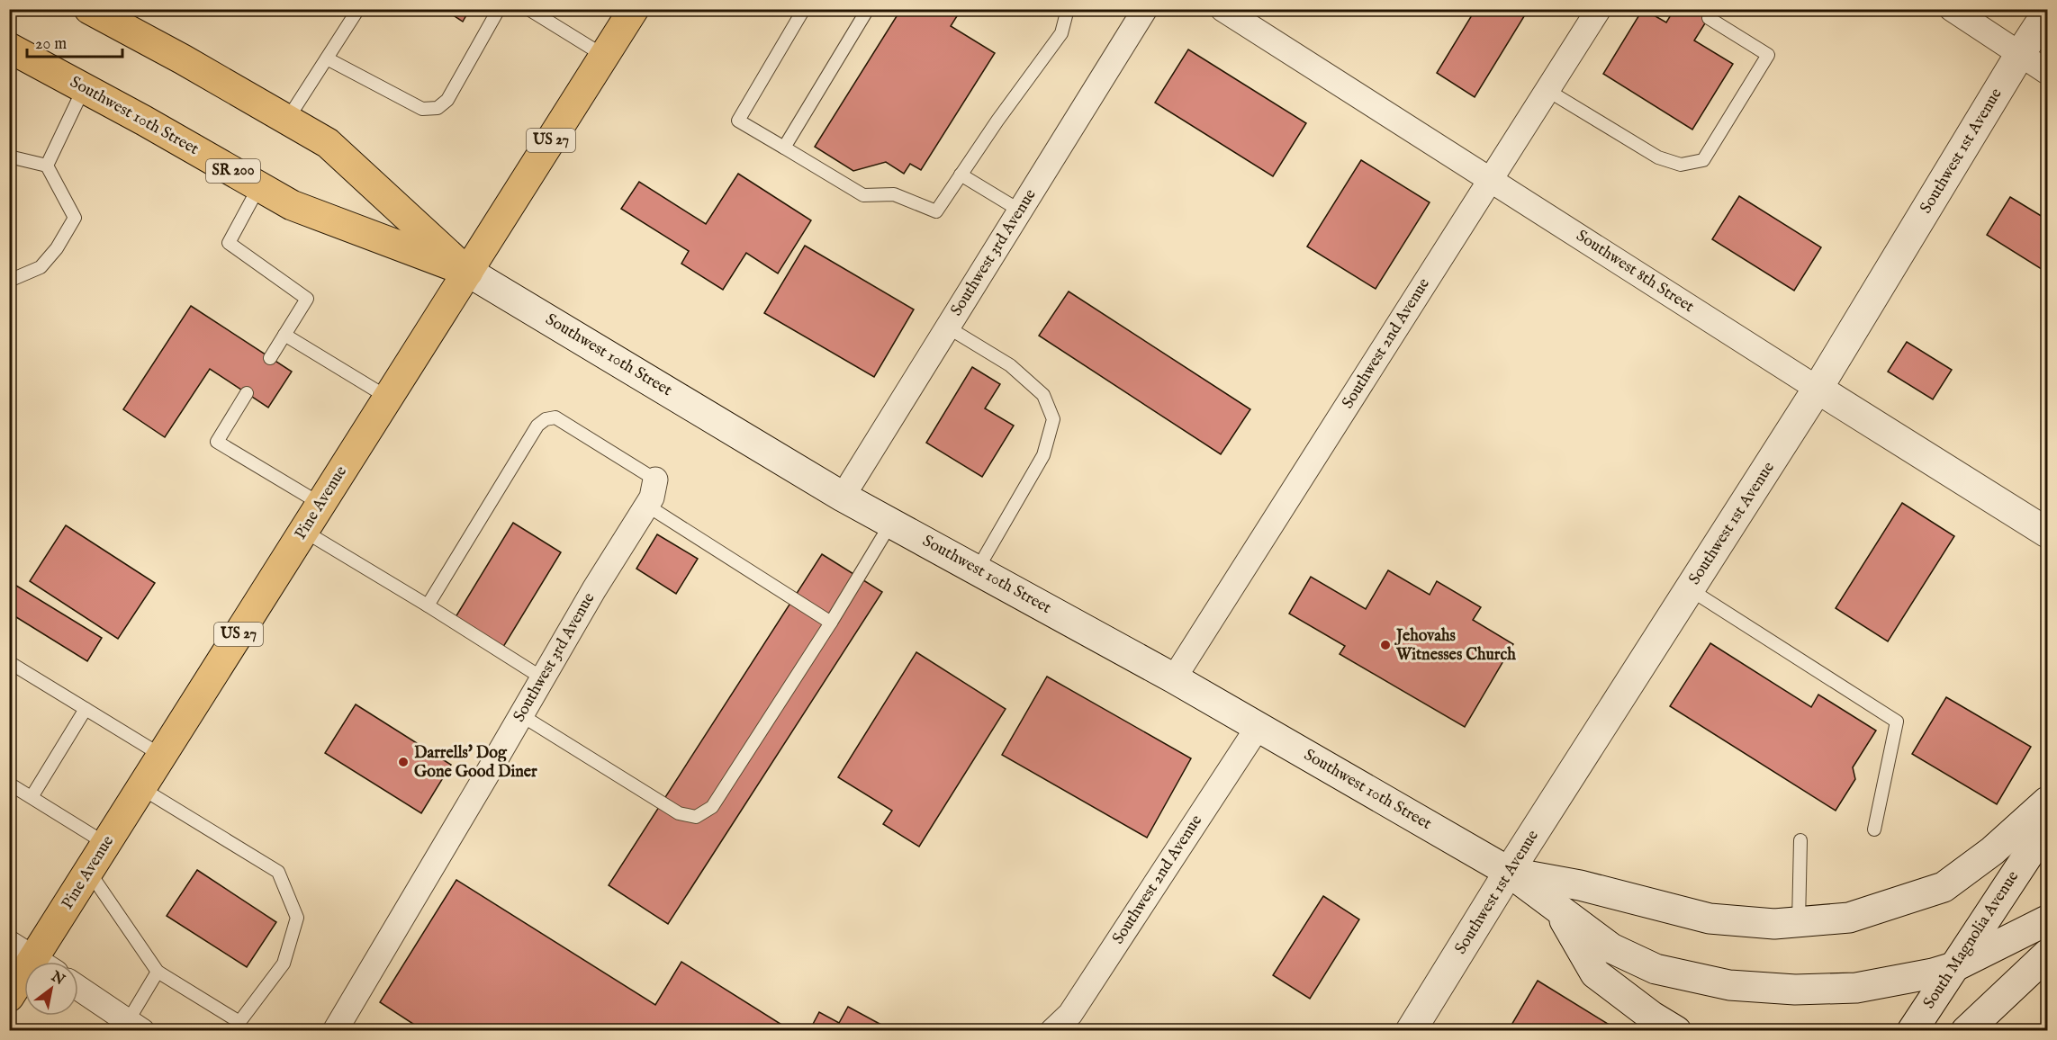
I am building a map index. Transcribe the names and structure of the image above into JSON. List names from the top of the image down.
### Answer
{
  "streets": {
    "main road": [
      "Southwest 10th Street",
      "US 27",
      "Southwest 1st Avenue",
      "SR 200",
      "Southwest 8th Street",
      "Pine Avenue",
      "South Magnolia Avenue"
    ],
    "street": ["Southwest 3rd Avenue", "Southwest 2nd Avenue"]
  },
  "crossings": [
    ["Southwest 10th Street", "Southwest 1st Avenue"],
    ["Southwest 10th Street", "Southwest 3rd Avenue"],
    ["Southwest 10th Street", "Southwest 2nd Avenue"],
    ["Southwest 10th Street", "Pine Avenue"],
    ["Southwest 10th Street", "South Magnolia Avenue"],
    ["Southwest 1st Avenue", "Southwest 8th Street"],
    ["Southwest 8th Street", "Southwest 2nd Avenue"]
  ],
  "places": ["Jehovahs Witnesses Church", "Darrells' Dog Gone Good Diner"],
  "scale_bar": "20 m",
  "north": "top right"
}
